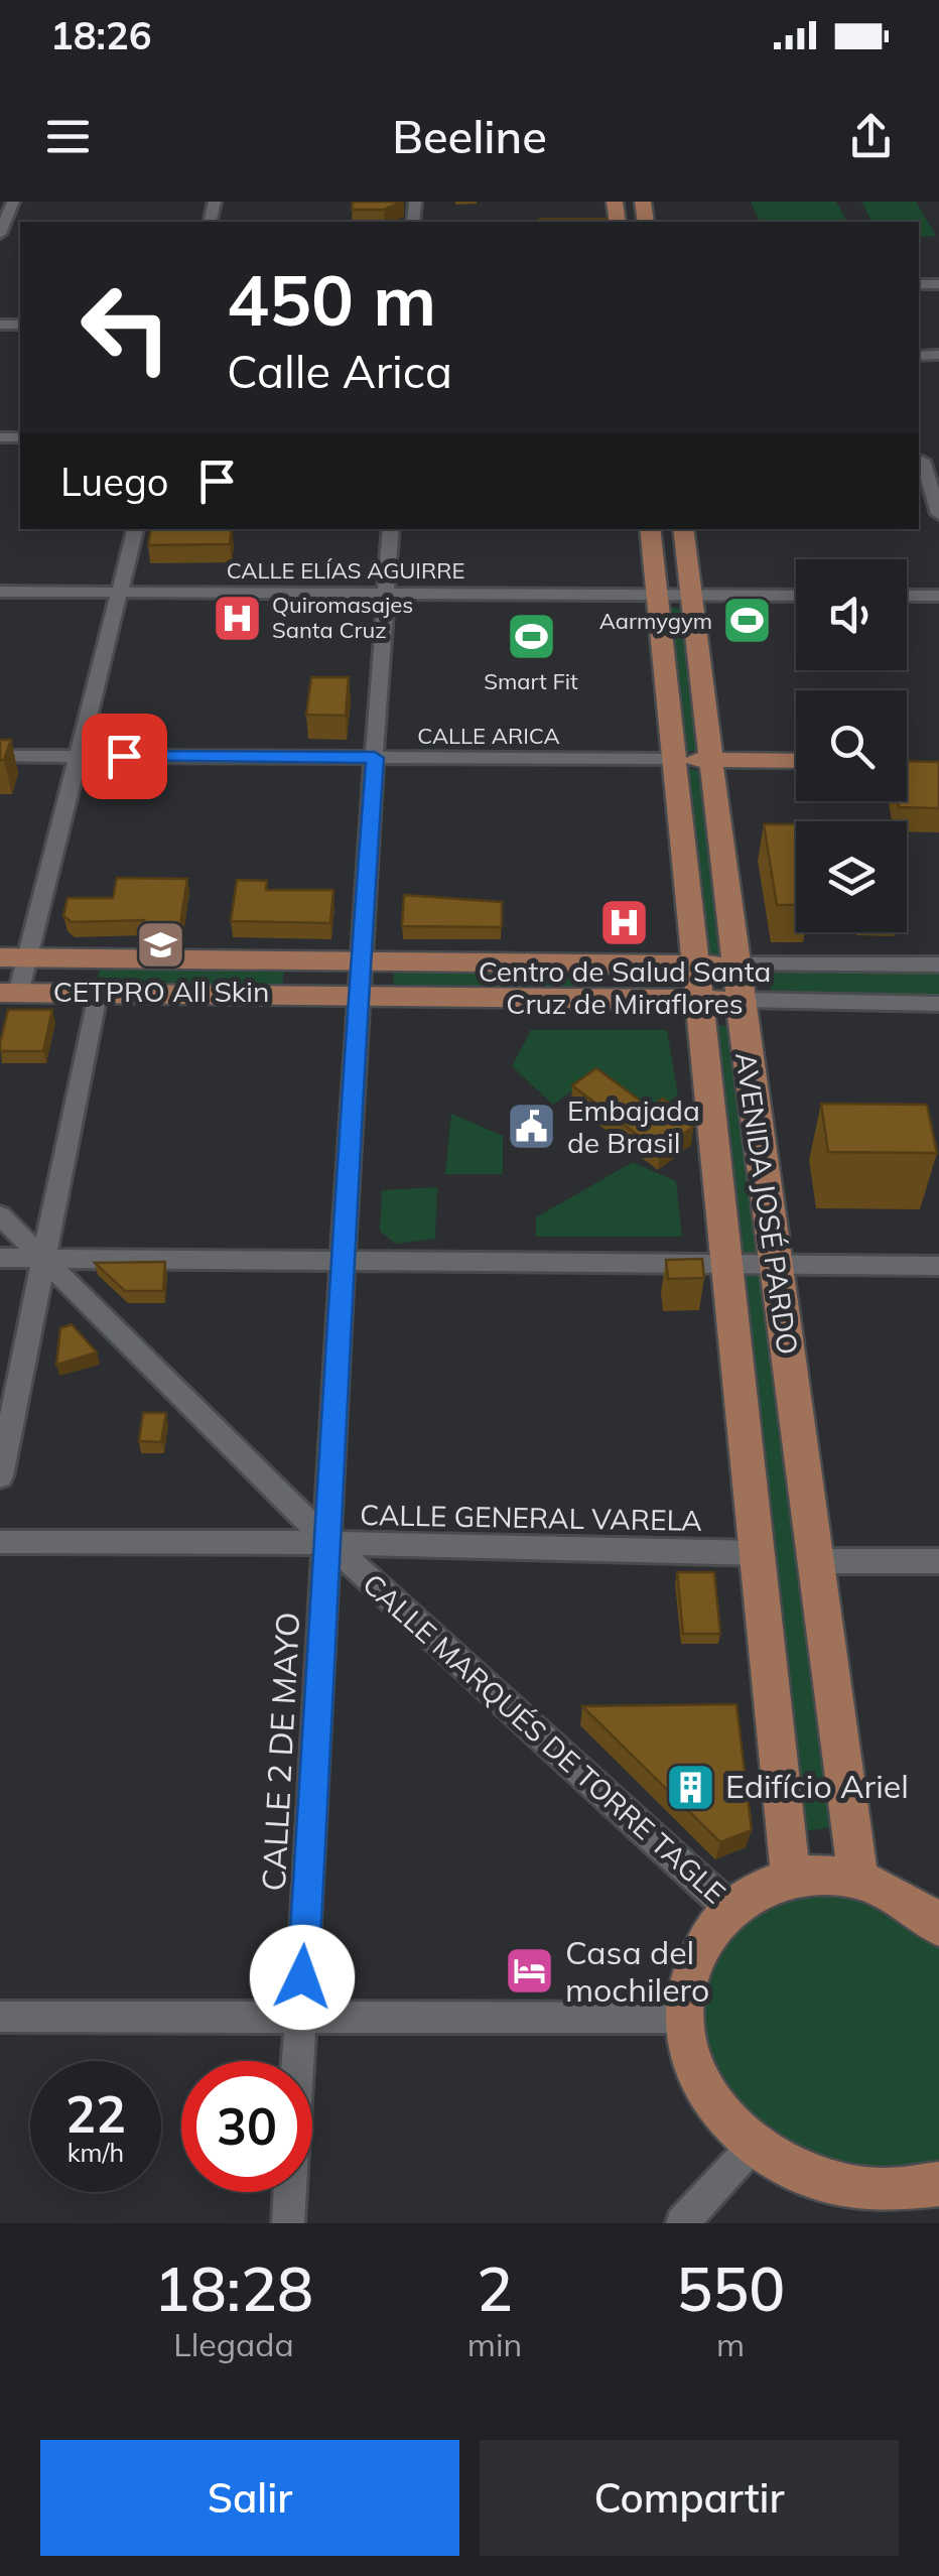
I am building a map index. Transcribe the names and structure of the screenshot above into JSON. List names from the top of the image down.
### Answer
{
  "streets": {
    "main road": ["AVENIDA JOSÉ PARDO"],
    "street": [
      "CALLE ELÍAS AGUIRRE",
      "CALLE ARICA",
      "CALLE GENERAL VARELA",
      "CALLE MARQUÉS DE TORRE TAGLE",
      "CALLE 2 DE MAYO"
    ]
  },
  "crossings": [
    ["CALLE ELÍAS AGUIRRE", "AVENIDA JOSÉ PARDO"],
    ["CALLE ELÍAS AGUIRRE", "CALLE 2 DE MAYO"],
    ["CALLE ARICA", "AVENIDA JOSÉ PARDO"],
    ["CALLE ARICA", "CALLE 2 DE MAYO"],
    ["AVENIDA JOSÉ PARDO", "CALLE GENERAL VARELA"],
    ["CALLE GENERAL VARELA", "CALLE MARQUÉS DE TORRE TAGLE"],
    ["CALLE GENERAL VARELA", "CALLE 2 DE MAYO"],
    ["CALLE MARQUÉS DE TORRE TAGLE", "CALLE 2 DE MAYO"]
  ],
  "places": {
    "hospital": ["Quiromasajes Santa Cruz", "Centro de Salud Santa Cruz de Miraflores"],
    "sports": ["Aarmygym", "Smart Fit"],
    "school or university": ["CETPRO All Skin"],
    "public building": ["Embajada de Brasil"],
    "building": ["Edifício Ariel"],
    "hotel": ["Casa del mochilero"]
  },
  "page": {
    "status": "18:26",
    "header": "Beeline",
    "turn": ["450 m", "Calle Arica"],
    "then": "Luego",
    "speed": "22 km/h",
    "limit": "30",
    "eta": [
      "18:28",
      "Llegada",
      "2",
      "min",
      "550",
      "m"
    ],
    "buttons": ["Salir", "Compartir"]
  }
}
